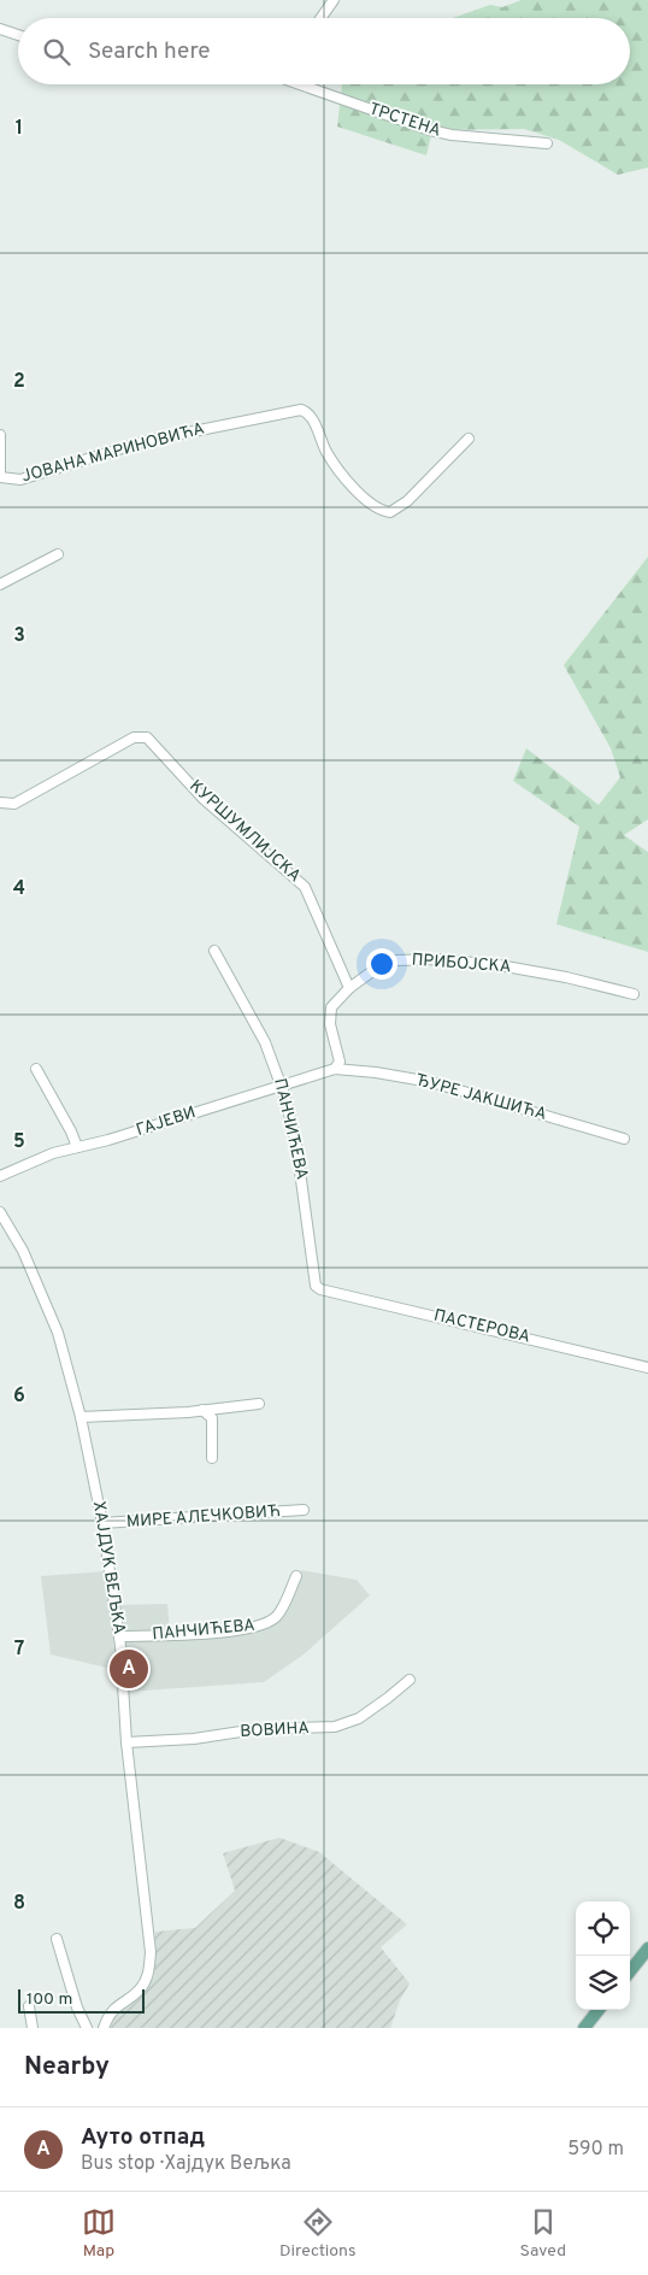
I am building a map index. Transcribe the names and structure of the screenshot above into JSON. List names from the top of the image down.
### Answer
{
  "streets": {
    "street": [
      "ТРСТЕНА",
      "ЈОВАНА МАРИНОВИЋА",
      "КУРШУМЛИЈСКА",
      "ПРИБОЈСКА",
      "ЂУРЕ ЈАКШИЋА",
      "ГАЈЕВИ",
      "ПАНЧИЋЕВА",
      "ПАСТЕРОВА",
      "МИРЕ АЛЕЧКОВИЋ",
      "ХАЈДУК ВЕЉКА",
      "ВОВИНА"
    ]
  },
  "crossings": [
    ["КУРШУМЛИЈСКА", "ПРИБОЈСКА"],
    ["ПРИБОЈСКА", "ЂУРЕ ЈАКШИЋА"],
    ["ПРИБОЈСКА", "ГАЈЕВИ"],
    ["ЂУРЕ ЈАКШИЋА", "ГАЈЕВИ"],
    ["ГАЈЕВИ", "ПАНЧИЋЕВА"],
    ["ПАНЧИЋЕВА", "ПАСТЕРОВА"],
    ["ПАНЧИЋЕВА", "ХАЈДУК ВЕЉКА"],
    ["МИРЕ АЛЕЧКОВИЋ", "ХАЈДУК ВЕЉКА"],
    ["ХАЈДУК ВЕЉКА", "ВОВИНА"]
  ],
  "scale_bar": "100 m",
  "page": {
    "search": "Search here",
    "pins": "A",
    "scale": "100 m",
    "heading": "Nearby",
    "list": [
      {
        "mark": "A",
        "name": "Ауто отпад",
        "note": "Bus stop · Хајдук Вељка",
        "value": "590 m"
      }
    ],
    "nav": ["Map", "Directions", "Saved"]
  },
  "grid": {
    "rows": [
      "1",
      "2",
      "3",
      "4",
      "5",
      "6",
      "7",
      "8"
    ]
  }
}
